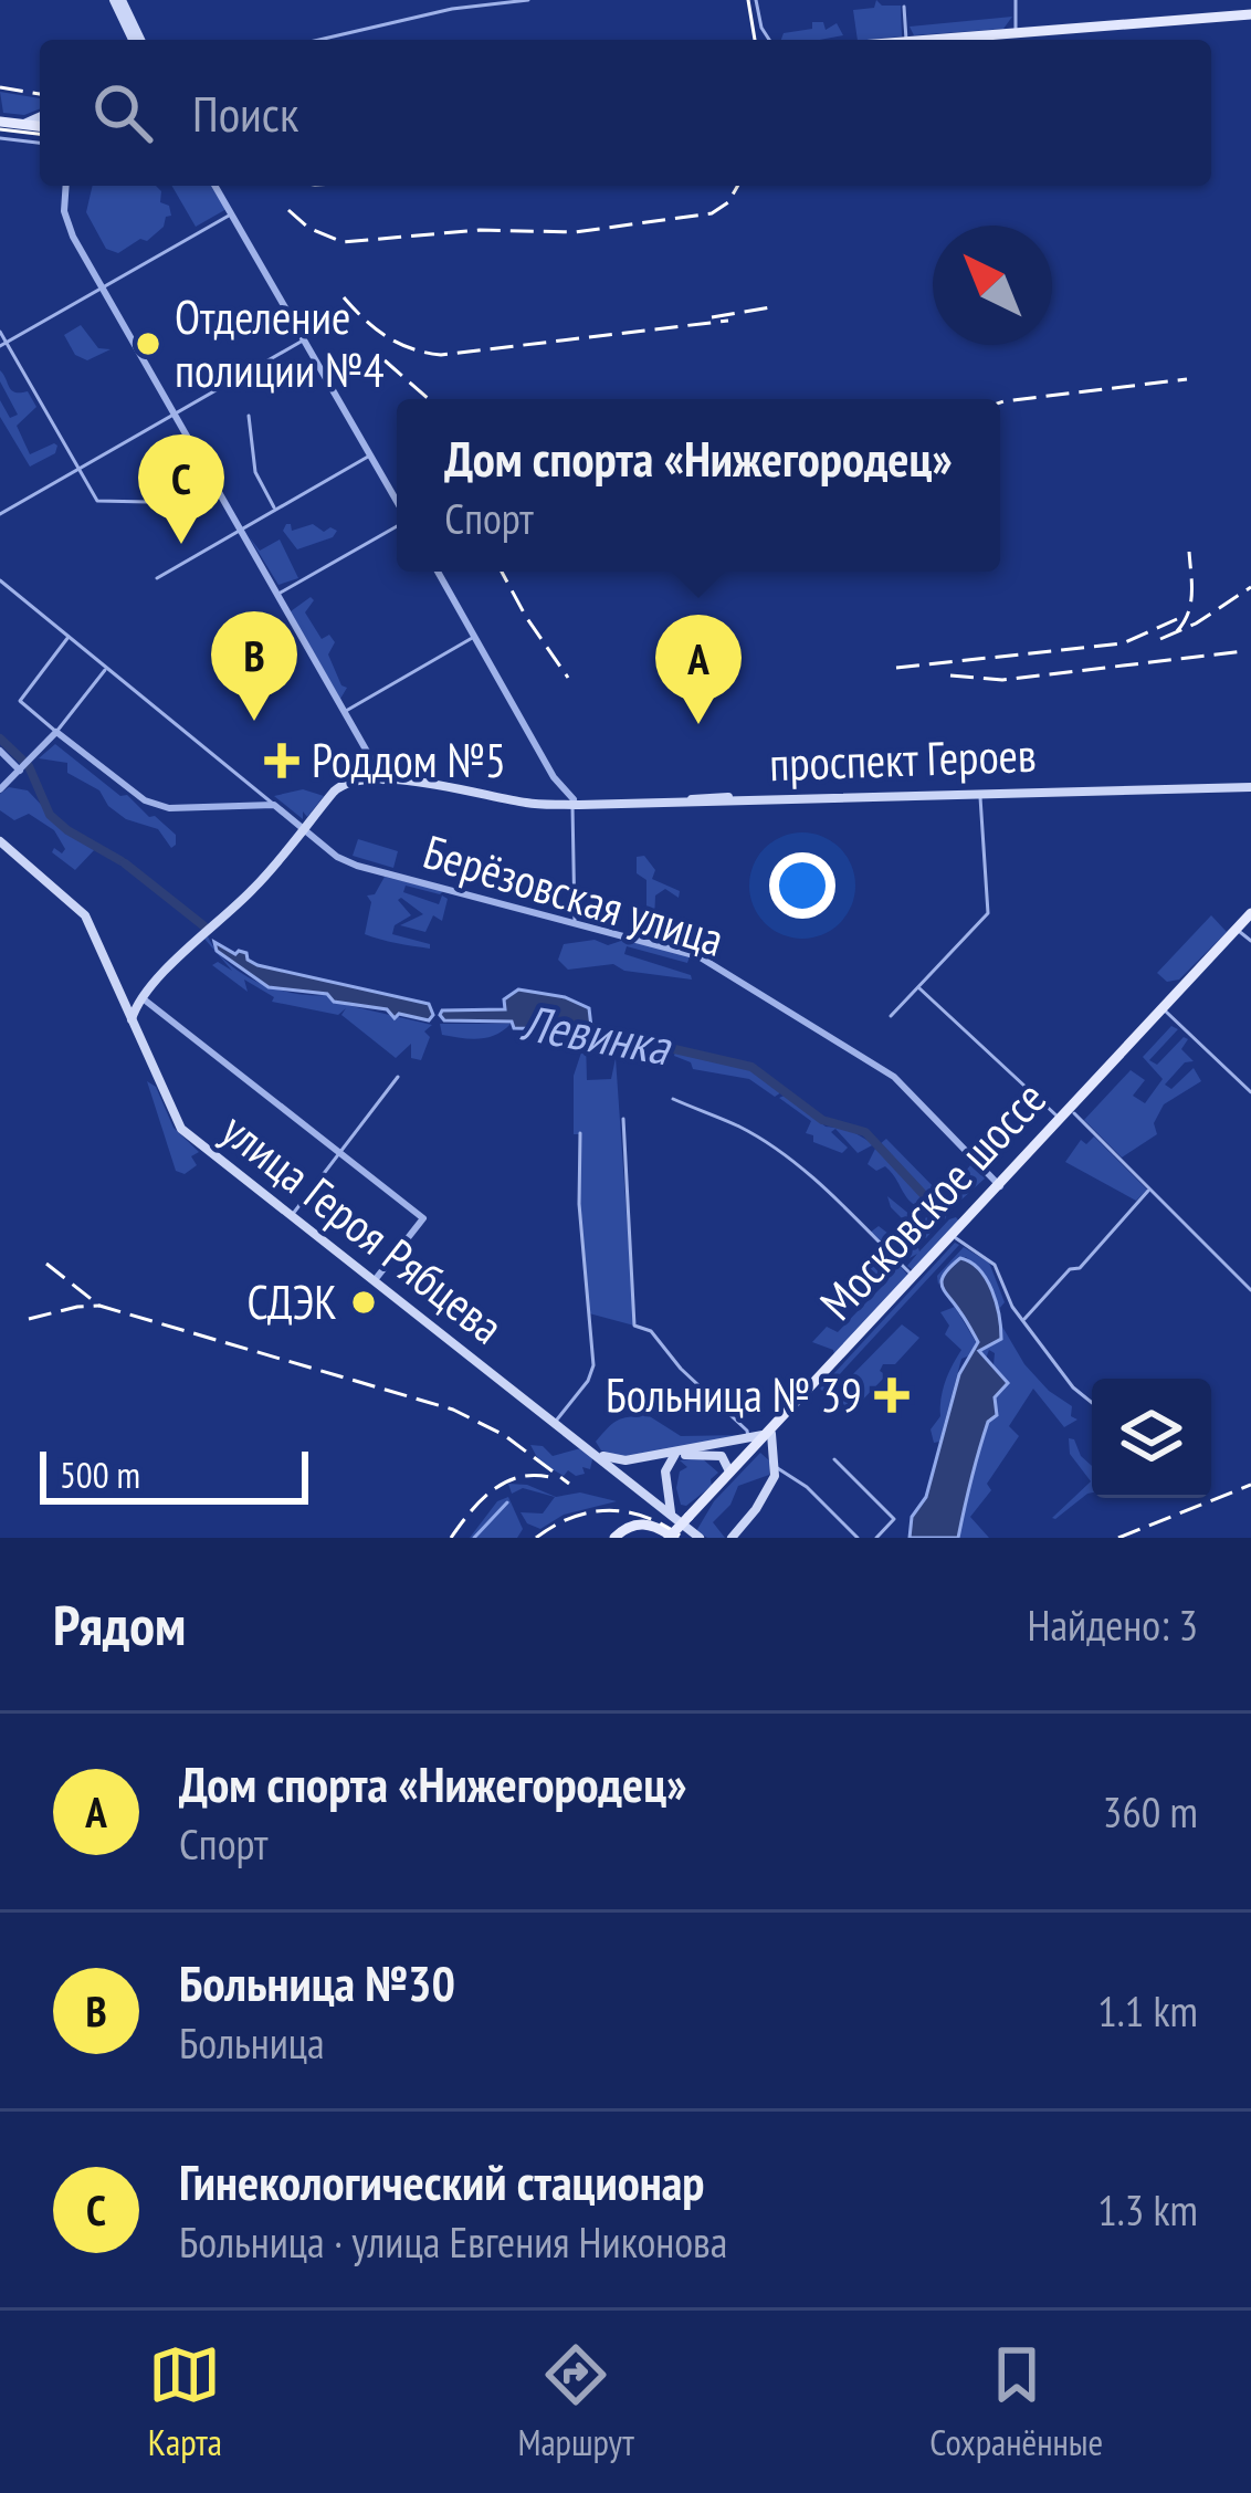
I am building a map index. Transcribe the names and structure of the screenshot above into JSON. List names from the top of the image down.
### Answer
{
  "streets": {
    "main road": ["проспект Героев", "Московское шоссе", "улица Героя Рябцева"],
    "street": ["Берёзовская улица"]
  },
  "crossings": [
    ["Берёзовская улица", "Московское шоссе"]
  ],
  "water": ["Левинка"],
  "places": {
    "other": ["Отделение полиции №4", "СДЭК"],
    "health": ["Роддом №5", "Больница № 39"]
  },
  "scale_bar": "500 m",
  "north": "top left",
  "page": {
    "search": "Поиск",
    "popup": ["Дом спорта «Нижегородец»", "Спорт"],
    "pins": ["C", "B", "A"],
    "scale": "500 m",
    "heading": ["Рядом", "Найдено: 3"],
    "list": [
      {
        "mark": "A",
        "name": "Дом спорта «Нижегородец»",
        "note": "Спорт",
        "value": "360 m"
      },
      {
        "mark": "B",
        "name": "Больница №30",
        "note": "Больница",
        "value": "1.1 km"
      },
      {
        "mark": "C",
        "name": "Гинекологический стационар",
        "note": "Больница · улица Евгения Никонова",
        "value": "1.3 km"
      }
    ],
    "nav": ["Карта", "Маршрут", "Сохранённые"]
  }
}
